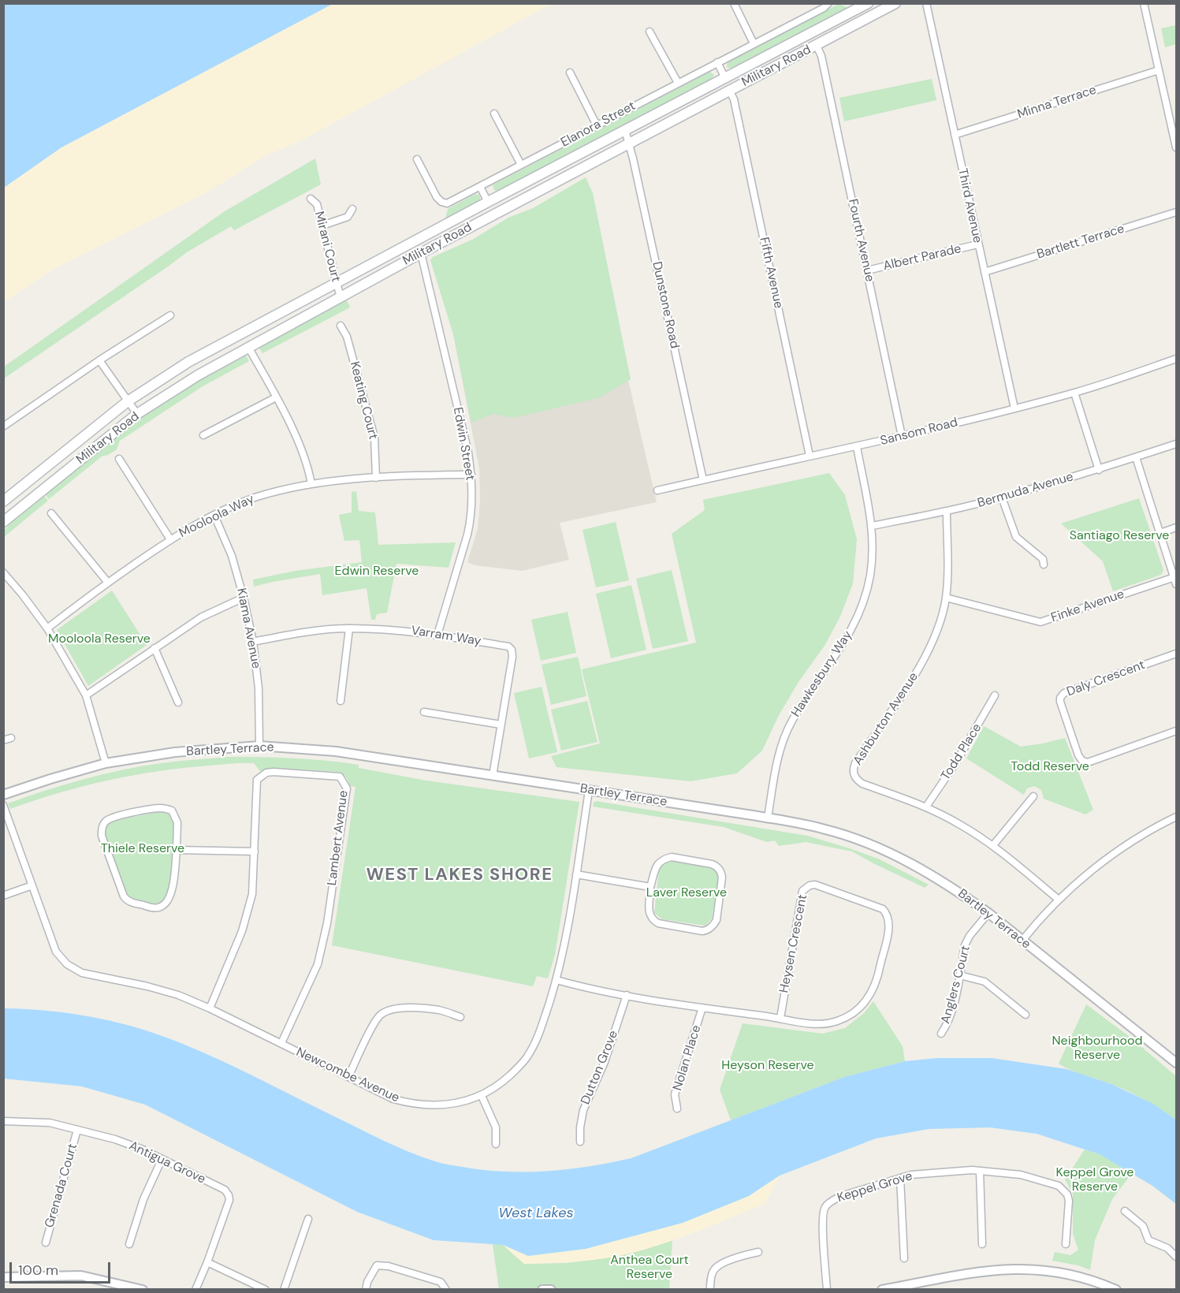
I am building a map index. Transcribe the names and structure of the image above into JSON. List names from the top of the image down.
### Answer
{
  "streets": {
    "main road": ["Military Road"],
    "street": [
      "Minna Terrace",
      "Elanora Street",
      "Third Avenue",
      "Fourth Avenue",
      "Bartlett Terrace",
      "Mirani Court",
      "Albert Parade",
      "Fifth Avenue",
      "Dunstone Road",
      "Keating Court",
      "Sansom Road",
      "Edwin Street",
      "Bermuda Avenue",
      "Mooloola Way",
      "Finke Avenue",
      "Kiama Avenue",
      "Varram Way",
      "Hawkesbury Way",
      "Daly Crescent",
      "Ashburton Avenue",
      "Bartley Terrace",
      "Todd Place",
      "Lambert Avenue",
      "Heysen Crescent",
      "Anglers Court",
      "Nolan Place",
      "Dutton Grove",
      "Newcombe Avenue",
      "Antigua Grove",
      "Grenada Court",
      "Keppel Grove"
    ]
  },
  "crossings": [
    ["Military Road", "Fourth Avenue"],
    ["Military Road", "Mirani Court"],
    ["Military Road", "Fifth Avenue"],
    ["Military Road", "Dunstone Road"],
    ["Military Road", "Edwin Street"],
    ["Minna Terrace", "Third Avenue"],
    ["Third Avenue", "Bartlett Terrace"],
    ["Third Avenue", "Albert Parade"],
    ["Third Avenue", "Sansom Road"],
    ["Fourth Avenue", "Albert Parade"],
    ["Fourth Avenue", "Sansom Road"],
    ["Fifth Avenue", "Sansom Road"],
    ["Dunstone Road", "Sansom Road"],
    ["Keating Court", "Mooloola Way"],
    ["Sansom Road", "Hawkesbury Way"],
    ["Edwin Street", "Mooloola Way"],
    ["Edwin Street", "Varram Way"],
    ["Bermuda Avenue", "Hawkesbury Way"],
    ["Bermuda Avenue", "Ashburton Avenue"],
    ["Mooloola Way", "Kiama Avenue"],
    ["Finke Avenue", "Ashburton Avenue"],
    ["Kiama Avenue", "Varram Way"],
    ["Kiama Avenue", "Bartley Terrace"],
    ["Varram Way", "Bartley Terrace"],
    ["Hawkesbury Way", "Bartley Terrace"],
    ["Ashburton Avenue", "Todd Place"],
    ["Bartley Terrace", "Anglers Court"],
    ["Bartley Terrace", "Newcombe Avenue"],
    ["Lambert Avenue", "Newcombe Avenue"],
    ["Heysen Crescent", "Nolan Place"],
    ["Heysen Crescent", "Dutton Grove"],
    ["Heysen Crescent", "Newcombe Avenue"],
    ["Antigua Grove", "Grenada Court"]
  ],
  "districts": ["WEST LAKES SHORE"],
  "water": ["West Lakes"],
  "parks": [
    "Santiago Reserve",
    "Edwin Reserve",
    "Mooloola Reserve",
    "Todd Reserve",
    "Thiele Reserve",
    "Laver Reserve",
    "Neighbourhood Reserve",
    "Heyson Reserve",
    "Keppel Grove Reserve",
    "Anthea Court Reserve"
  ],
  "scale_bar": "100 m"
}
